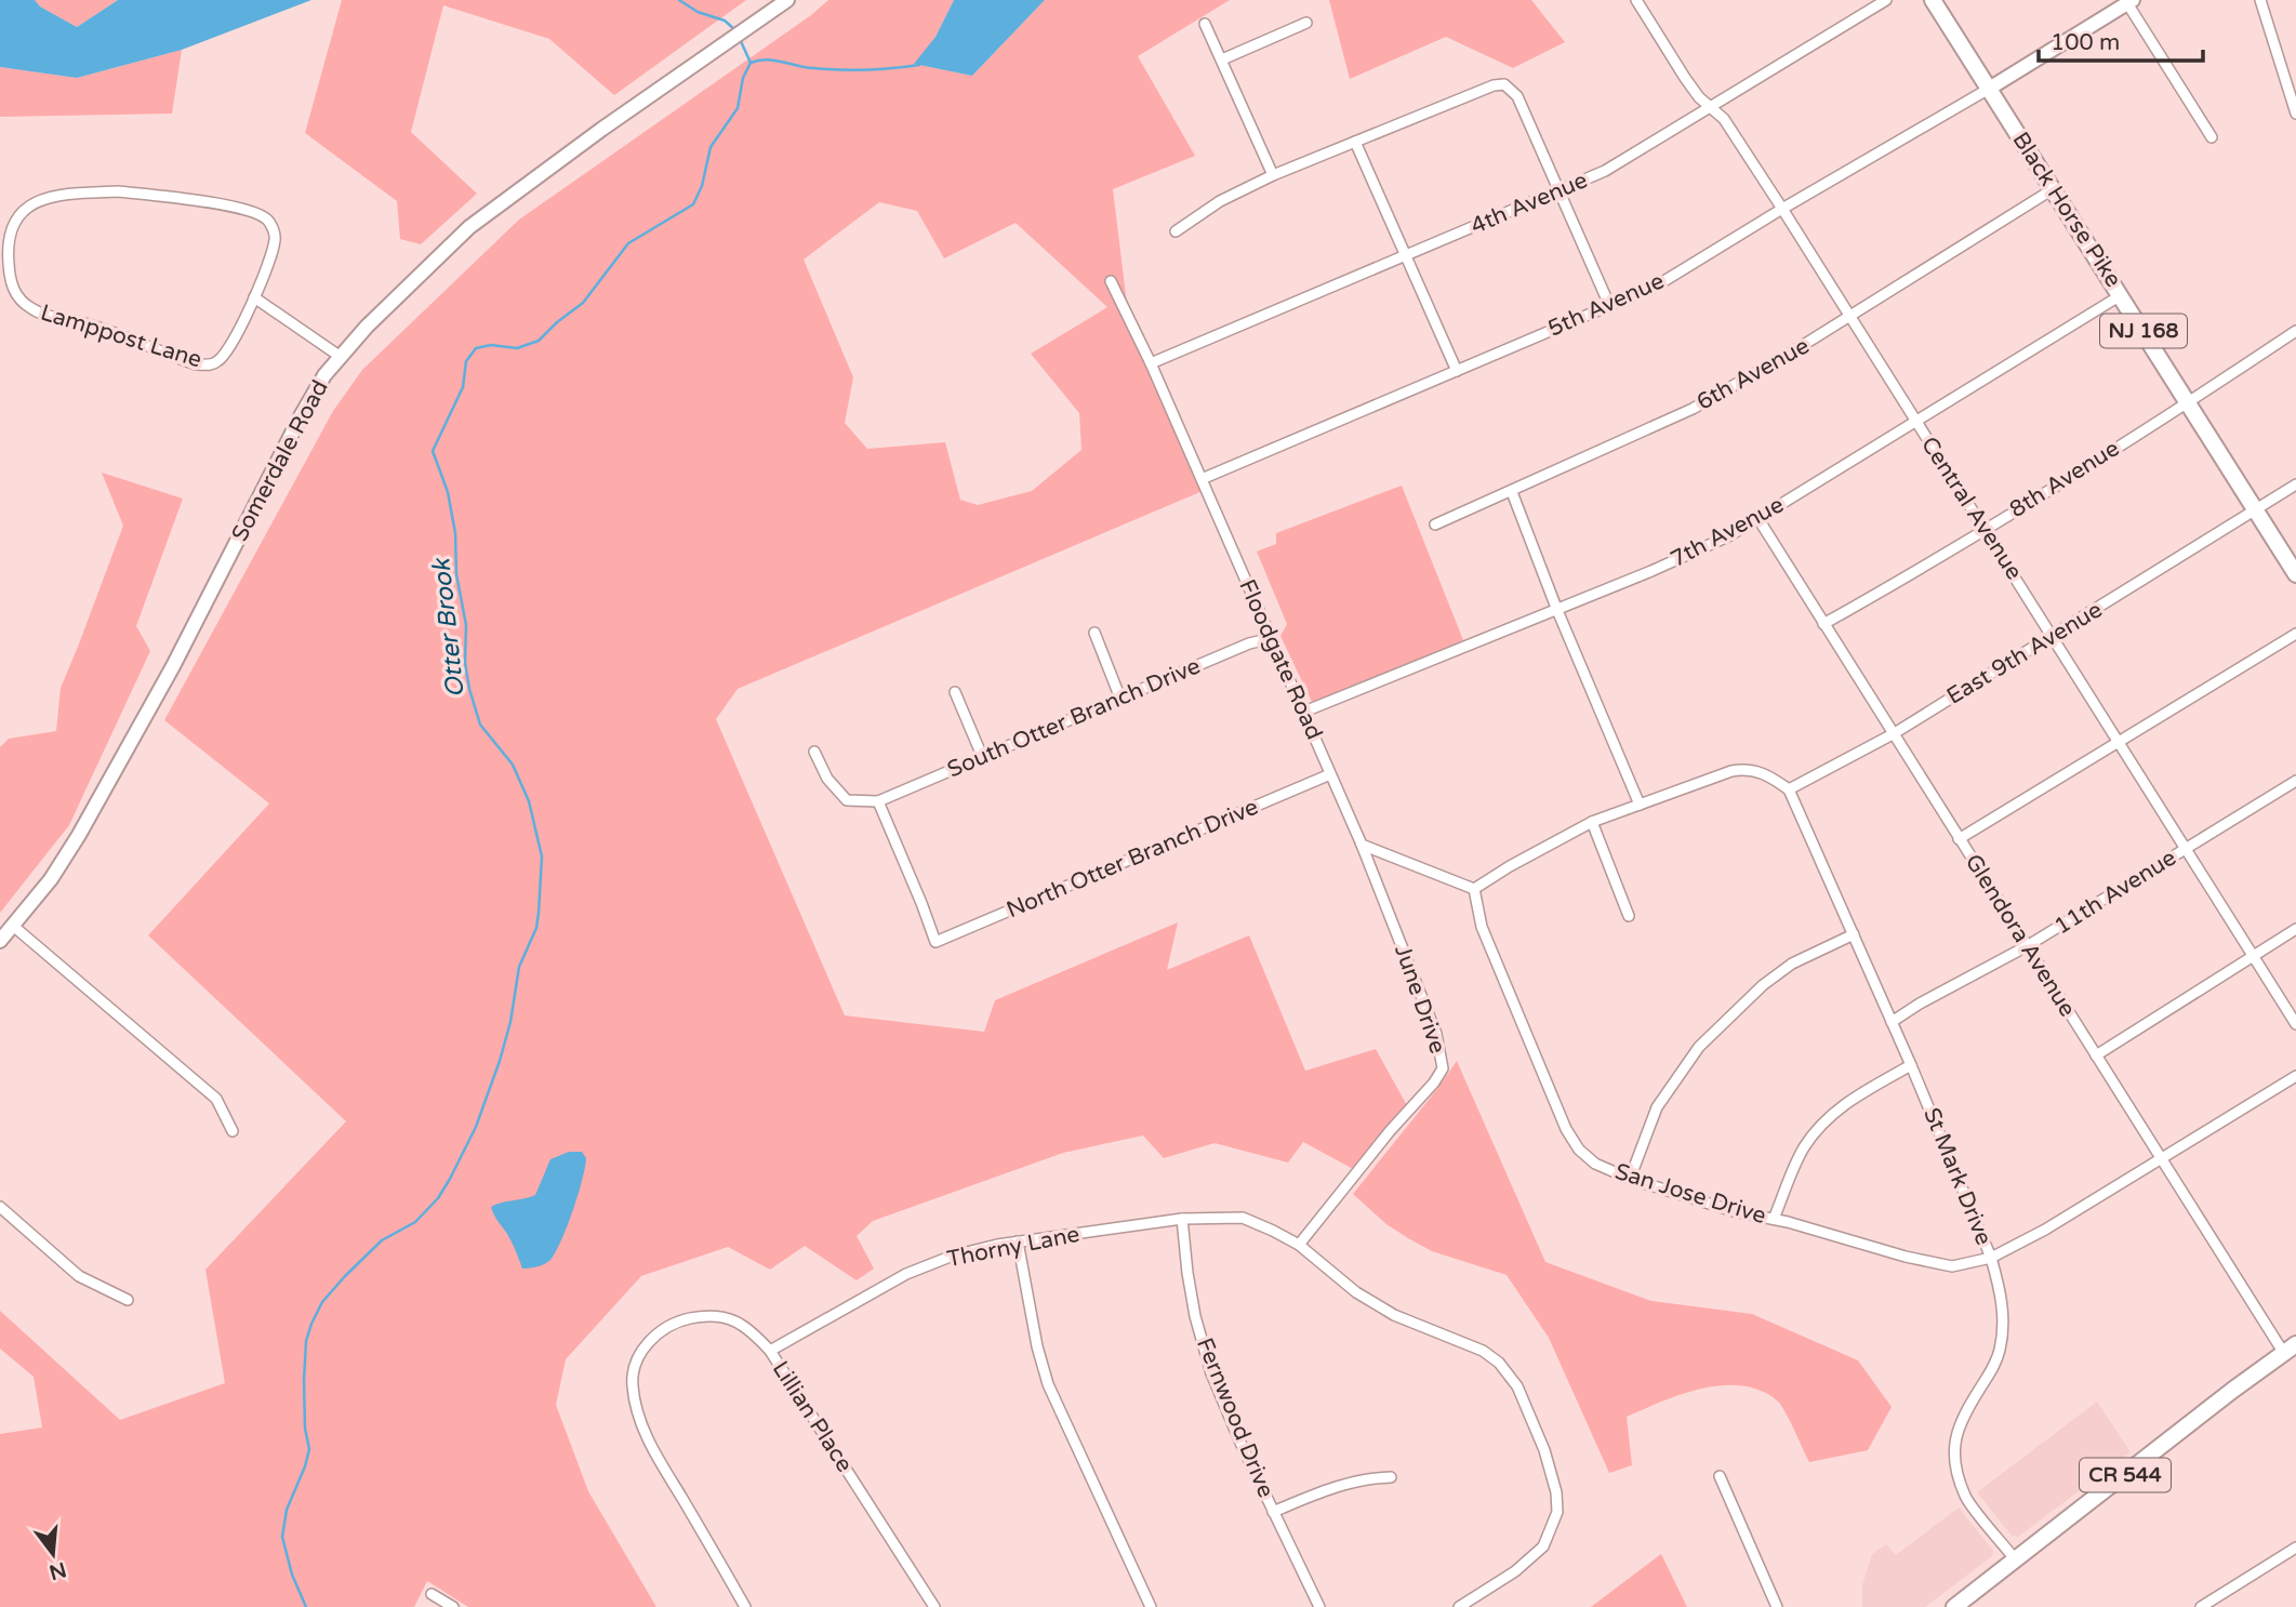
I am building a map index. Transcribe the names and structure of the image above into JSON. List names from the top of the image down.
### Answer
{
  "streets": {
    "main road": [
      "Black Horse Pike",
      "NJ 168",
      "Somerdale Road",
      "CR 544"
    ],
    "street": [
      "4th Avenue",
      "5th Avenue",
      "Lamppost Lane",
      "6th Avenue",
      "8th Avenue",
      "Central Avenue",
      "7th Avenue",
      "East 9th Avenue",
      "Floodgate Road",
      "South Otter Branch Drive",
      "North Otter Branch Drive",
      "11th Avenue",
      "Glendora Avenue",
      "June Drive",
      "St Mark Drive",
      "San Jose Drive",
      "Thorny Lane",
      "Lillian Place",
      "Fernwood Drive"
    ]
  },
  "crossings": [
    ["4th Avenue", "Central Avenue"],
    ["4th Avenue", "Floodgate Road"],
    ["Black Horse Pike", "5th Avenue"],
    ["Black Horse Pike", "6th Avenue"],
    ["Black Horse Pike", "8th Avenue"],
    ["Black Horse Pike", "7th Avenue"],
    ["Black Horse Pike", "East 9th Avenue"],
    ["5th Avenue", "Central Avenue"],
    ["5th Avenue", "Floodgate Road"],
    ["6th Avenue", "Central Avenue"],
    ["8th Avenue", "Central Avenue"],
    ["8th Avenue", "Glendora Avenue"],
    ["Central Avenue", "7th Avenue"],
    ["Central Avenue", "East 9th Avenue"],
    ["Central Avenue", "11th Avenue"],
    ["7th Avenue", "Floodgate Road"],
    ["7th Avenue", "Glendora Avenue"],
    ["East 9th Avenue", "Glendora Avenue"],
    ["East 9th Avenue", "St Mark Drive"],
    ["Floodgate Road", "South Otter Branch Drive"],
    ["Floodgate Road", "North Otter Branch Drive"],
    ["Floodgate Road", "June Drive"],
    ["South Otter Branch Drive", "North Otter Branch Drive"],
    ["11th Avenue", "Glendora Avenue"],
    ["11th Avenue", "St Mark Drive"],
    ["Glendora Avenue", "San Jose Drive"],
    ["Glendora Avenue", "CR 544"],
    ["June Drive", "Thorny Lane"],
    ["St Mark Drive", "San Jose Drive"],
    ["St Mark Drive", "CR 544"],
    ["Thorny Lane", "Lillian Place"],
    ["Thorny Lane", "Fernwood Drive"]
  ],
  "water": ["Otter Brook"],
  "scale_bar": "100 m",
  "north": "bottom"
}
